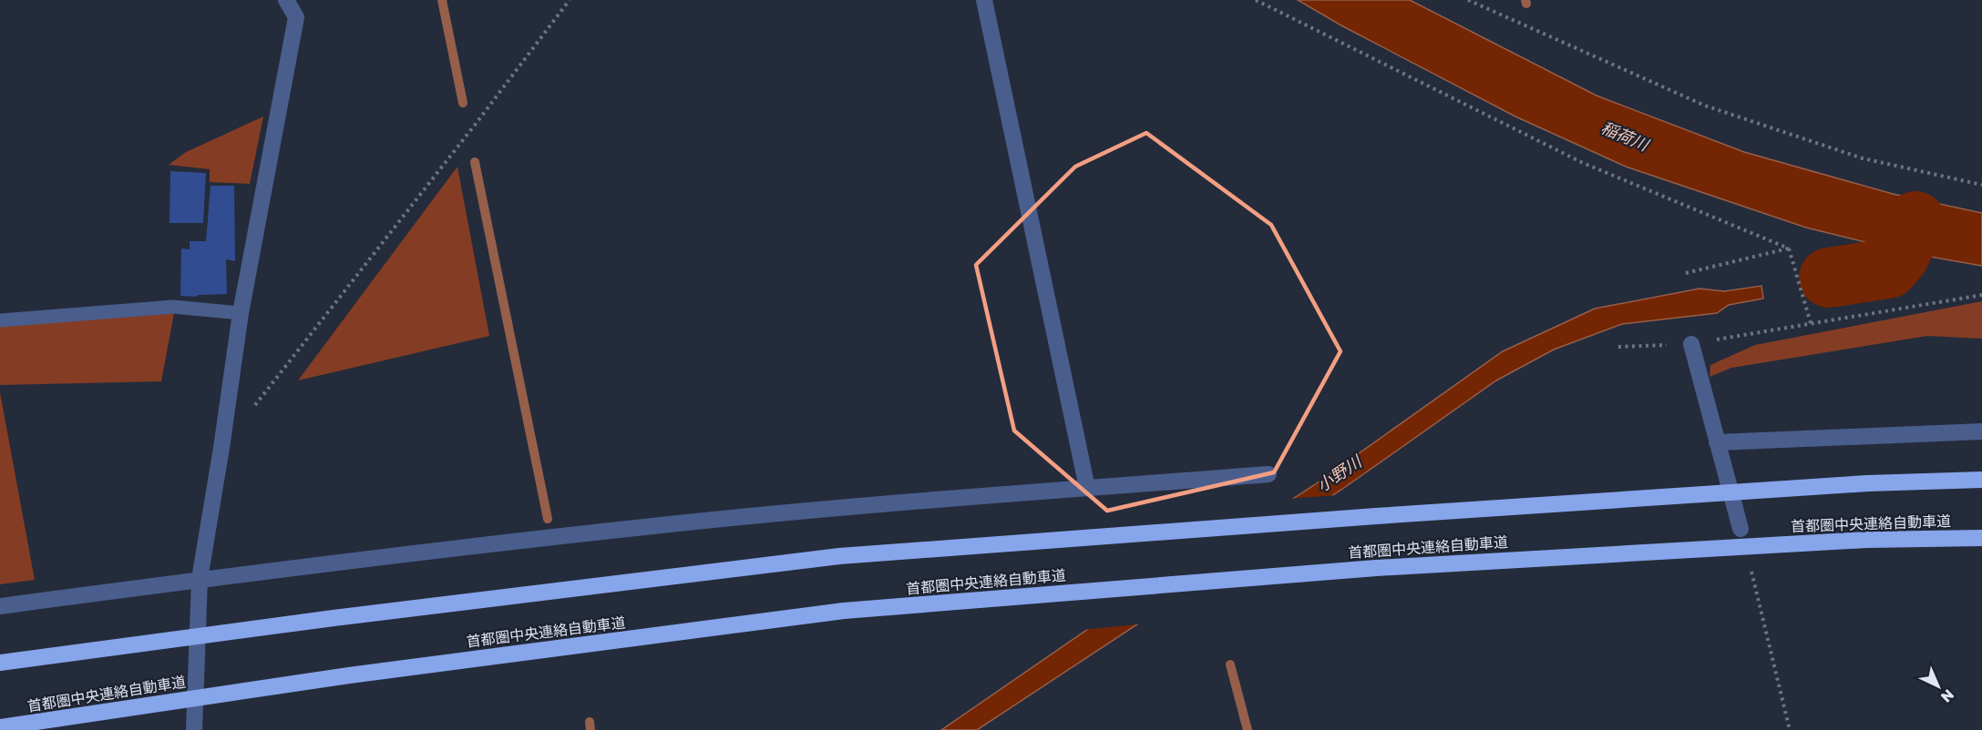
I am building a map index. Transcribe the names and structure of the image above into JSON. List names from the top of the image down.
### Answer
{
  "streets": {
    "highway": ["首都圏中央連絡自動車道"]
  },
  "water": ["稲荷川", "小野川"],
  "north": "bottom right"
}
